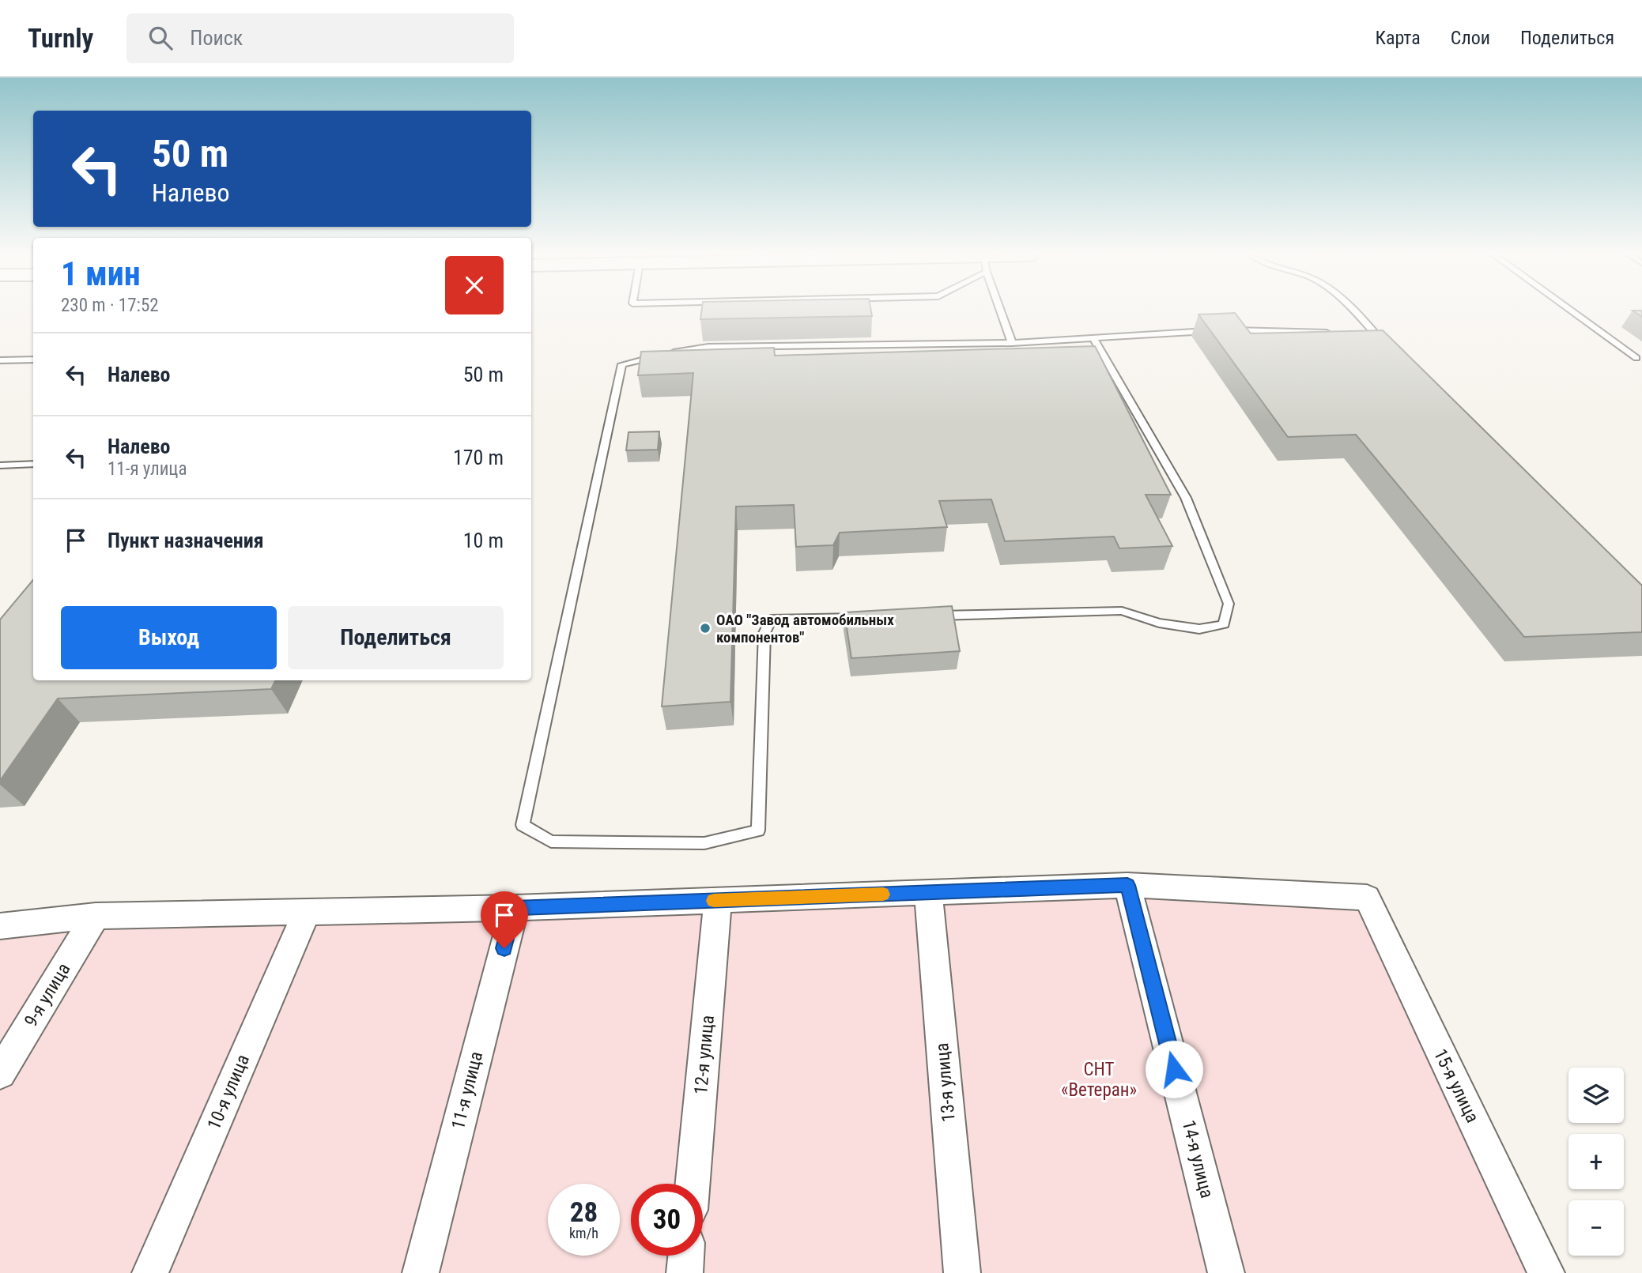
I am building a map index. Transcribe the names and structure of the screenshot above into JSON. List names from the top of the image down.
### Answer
{
  "streets": {
    "street": [
      "9-я улица",
      "12-я улица",
      "13-я улица",
      "15-я улица",
      "11-я улица",
      "10-я улица",
      "14-я улица"
    ]
  },
  "crossings": [
    ["15-я улица", "14-я улица"]
  ],
  "parks": ["СНТ «Ветеран»"],
  "places": ["ОАО \"Завод автомобильных компонентов\""],
  "page": {
    "header": "Turnly",
    "search": "Поиск",
    "nav": ["Карта", "Слои", "Поделиться"],
    "turn": ["50 m", "Налево"],
    "heading": ["1 мин", "230 m · 17:52"],
    "list": [
      {
        "name": "Налево",
        "value": "50 m"
      },
      {
        "name": "Налево",
        "note": "11-я улица",
        "value": "170 m"
      },
      {
        "name": "Пункт назначения",
        "value": "10 m"
      }
    ],
    "buttons": ["Выход", "Поделиться"],
    "map_buttons": ["+", "−"],
    "speed": "28 km/h",
    "limit": "30"
  }
}
